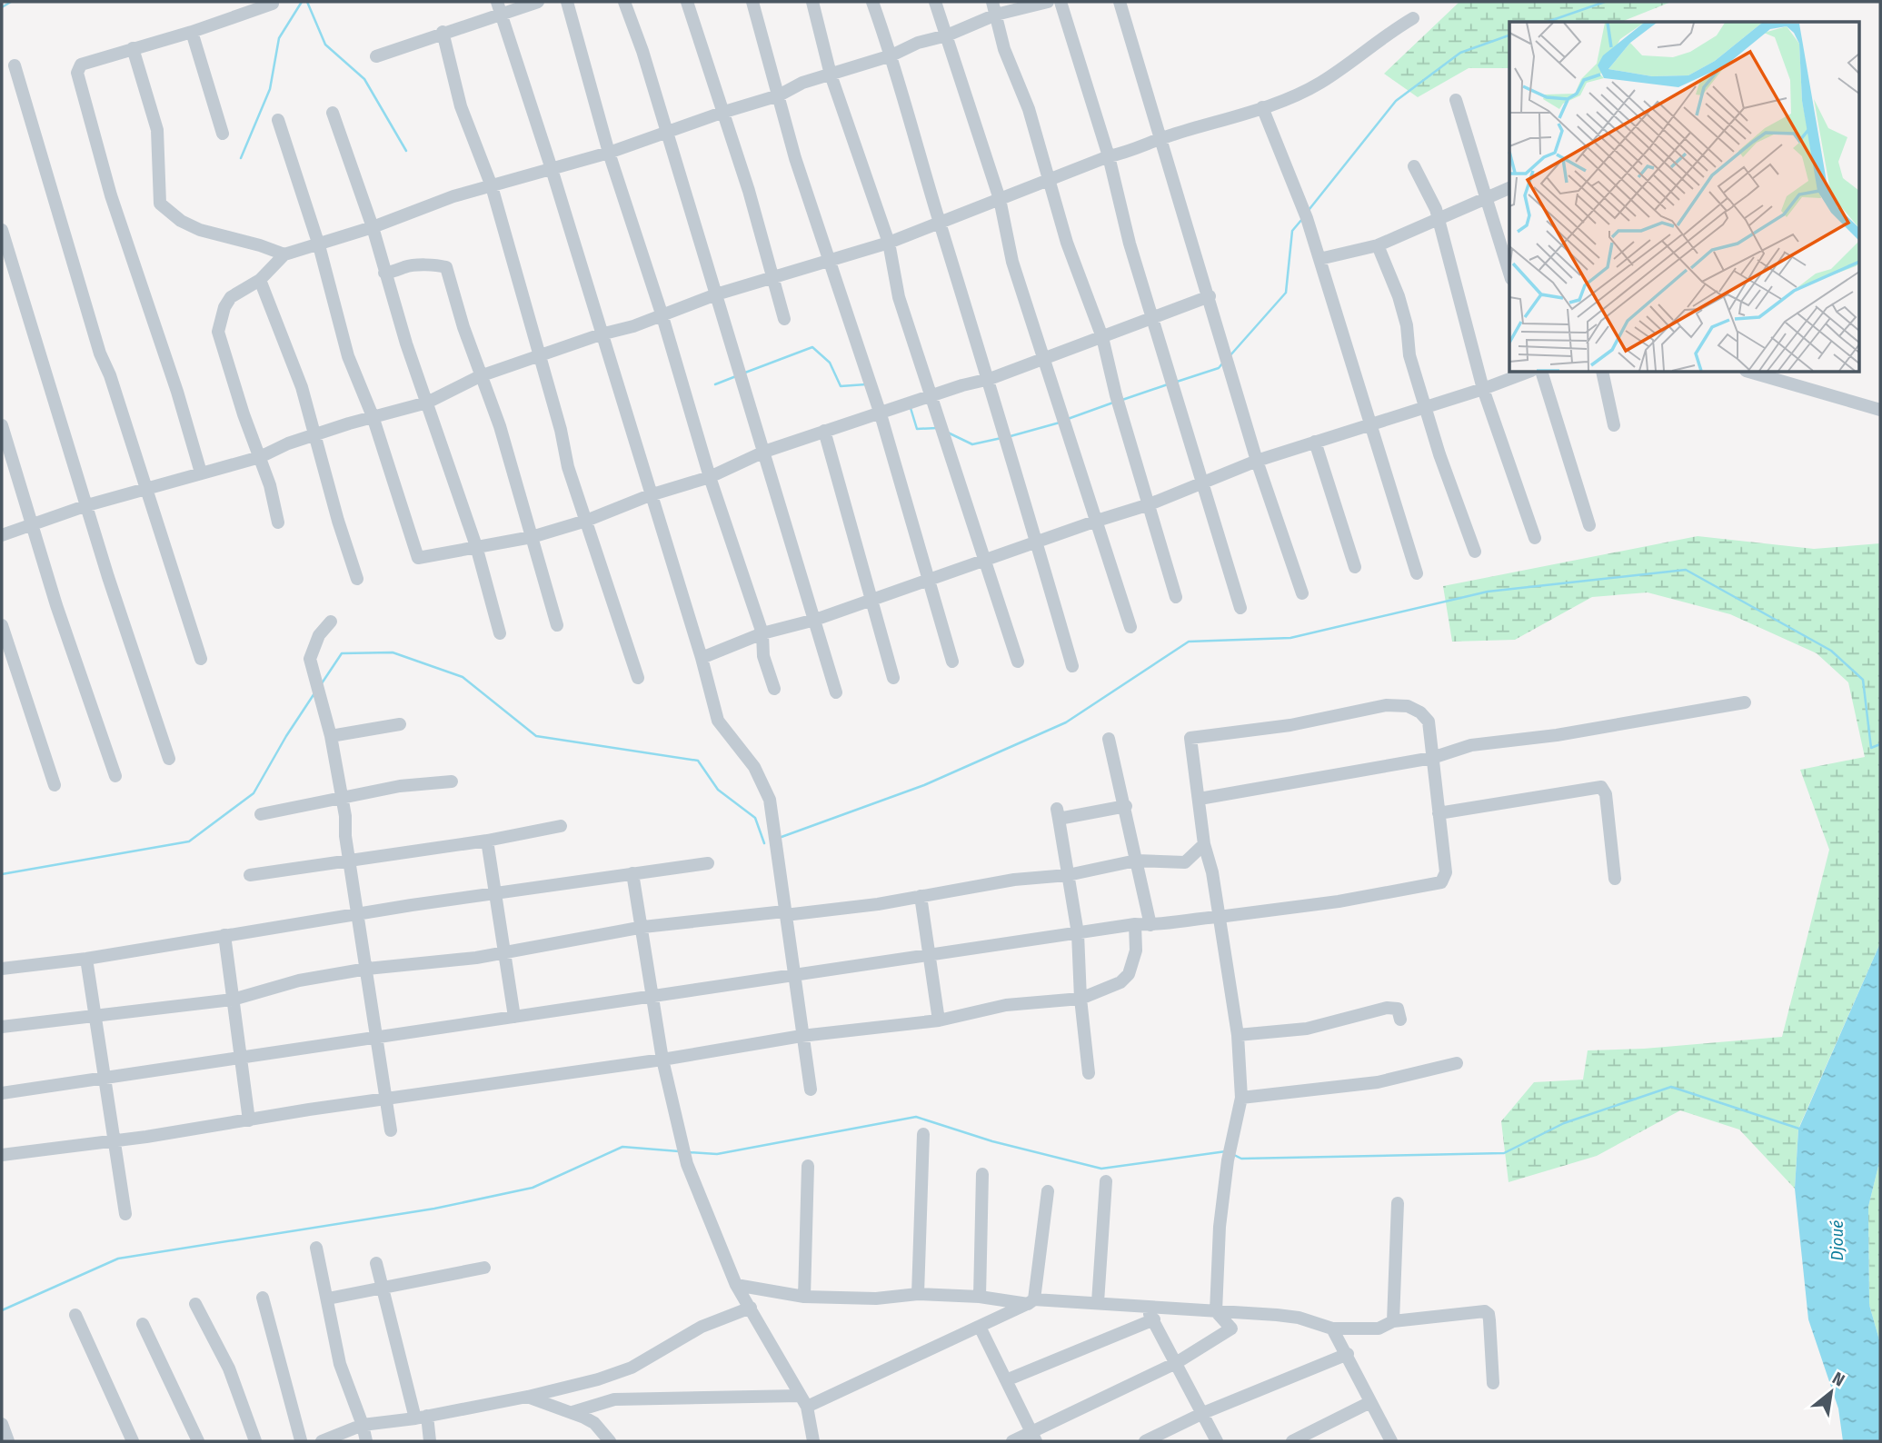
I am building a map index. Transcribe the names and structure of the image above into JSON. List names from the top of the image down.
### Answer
{
  "water": ["Djoué"],
  "north": "top right"
}
